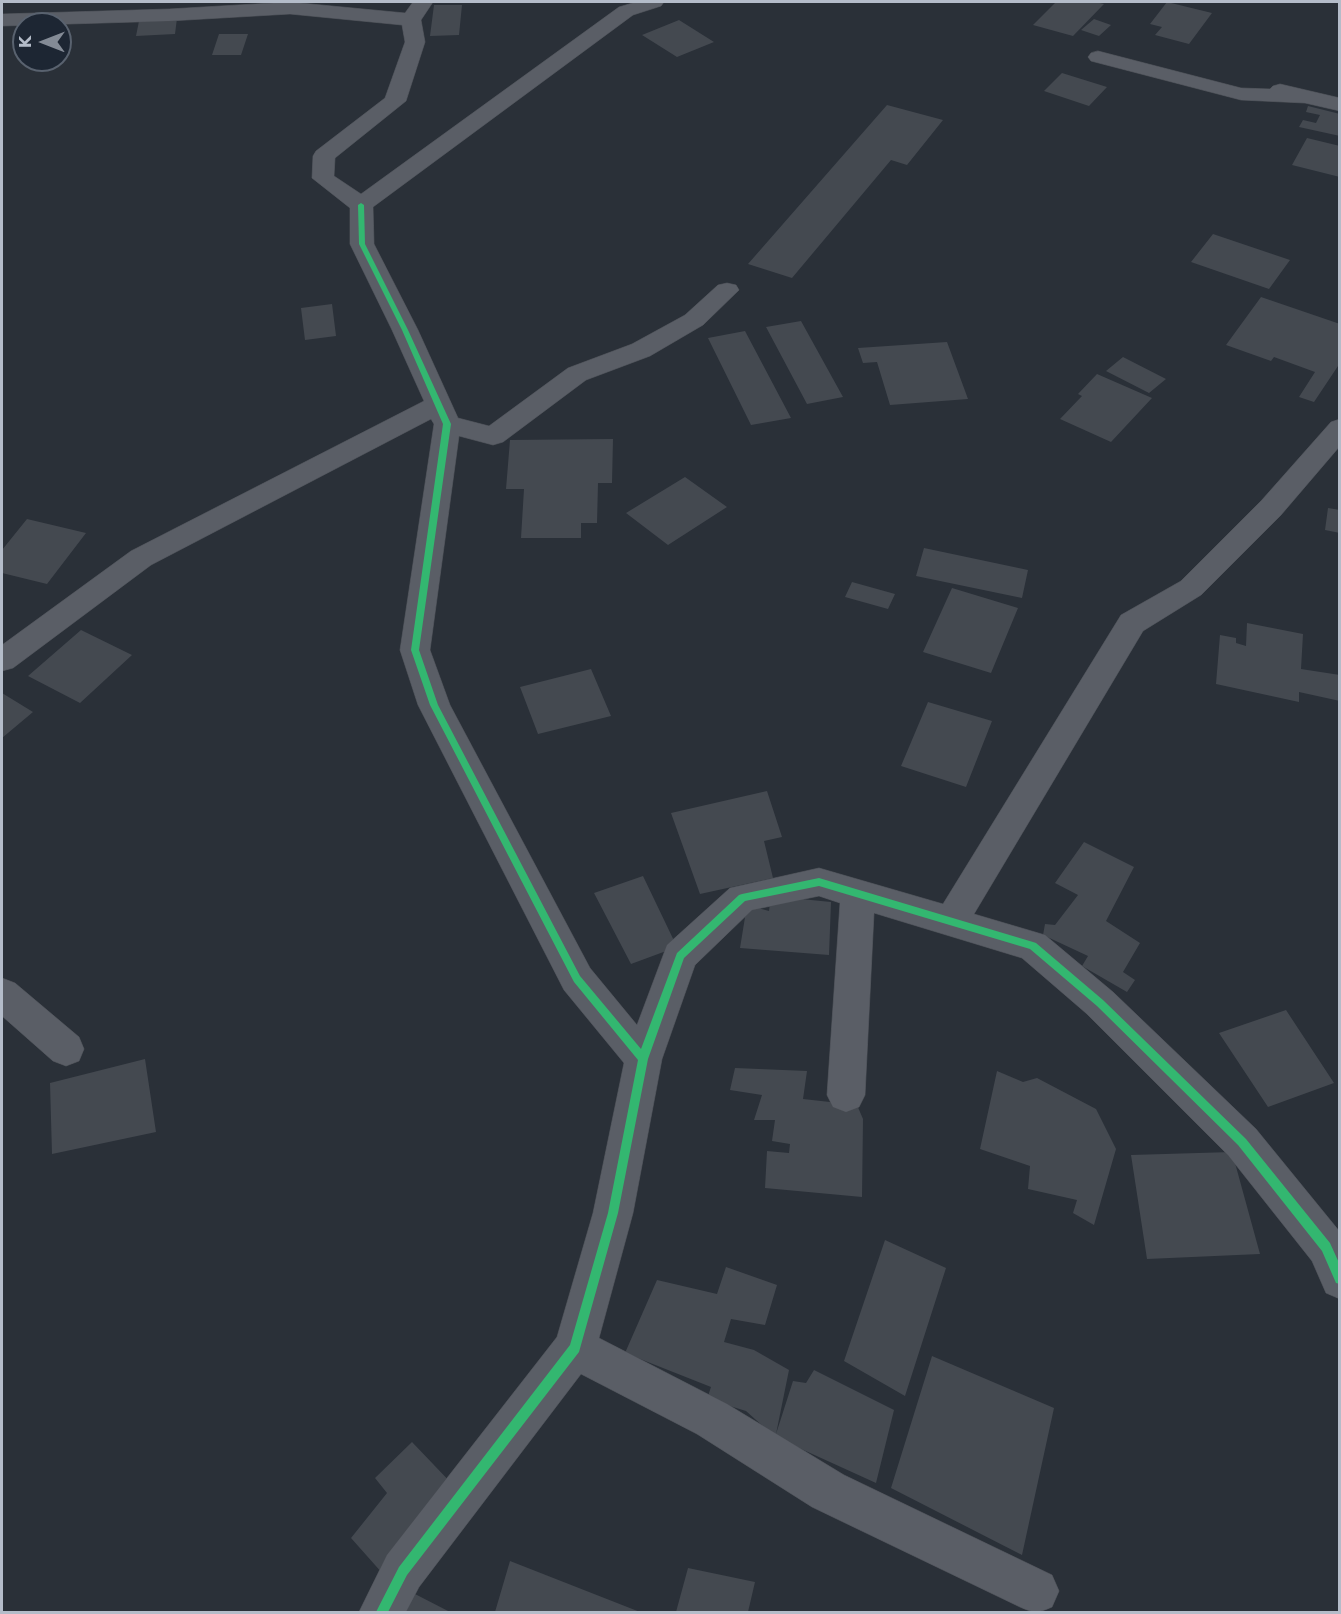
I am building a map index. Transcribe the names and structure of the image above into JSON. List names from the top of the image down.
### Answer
{
  "north": "left"
}
